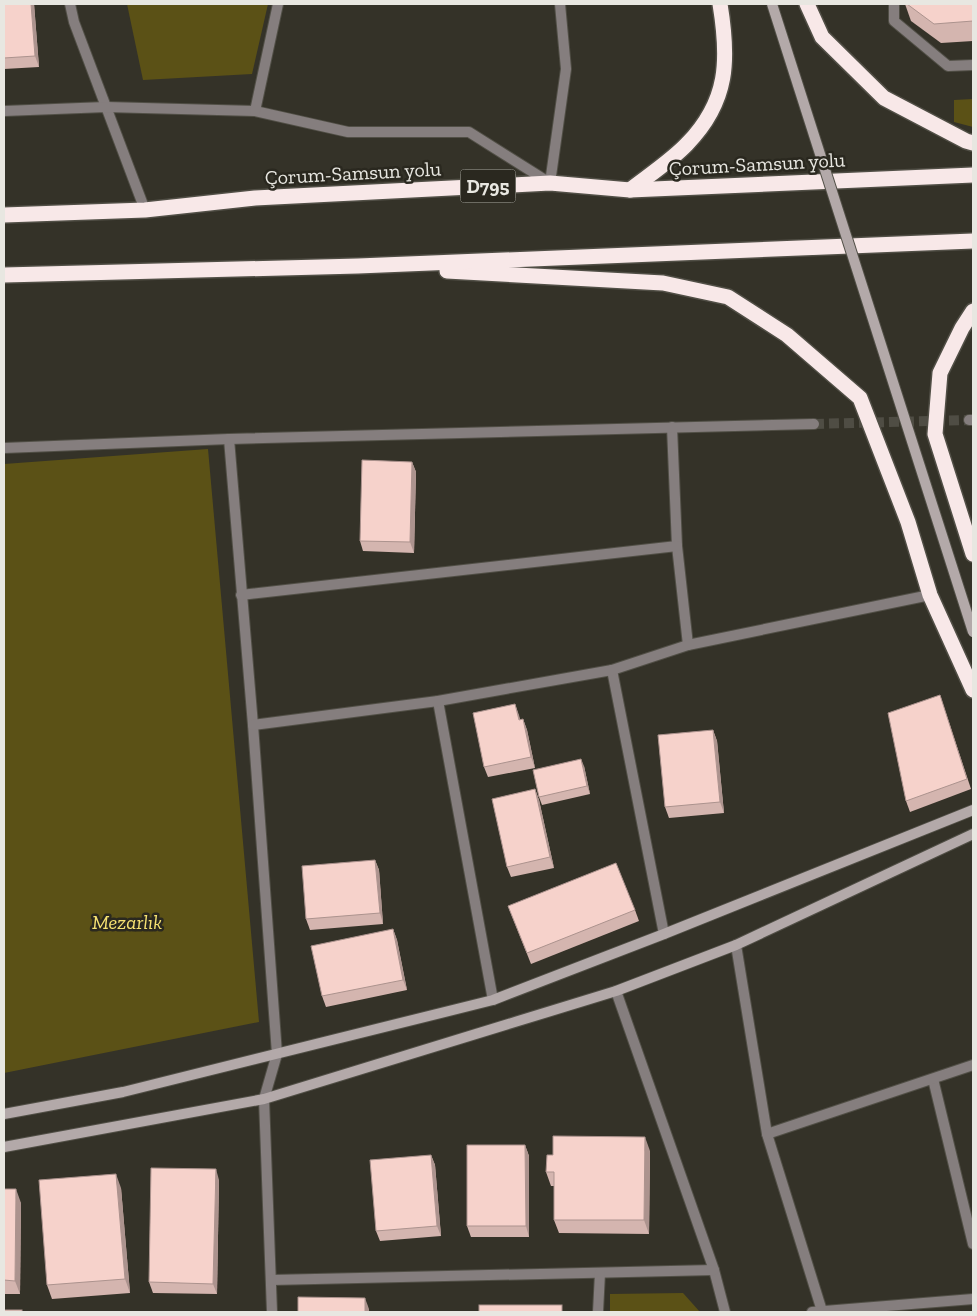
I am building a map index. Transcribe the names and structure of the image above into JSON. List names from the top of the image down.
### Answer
{
  "streets": {
    "highway": ["Çorum-Samsun yolu", "D795"]
  },
  "parks": ["Mezarlık"]
}
